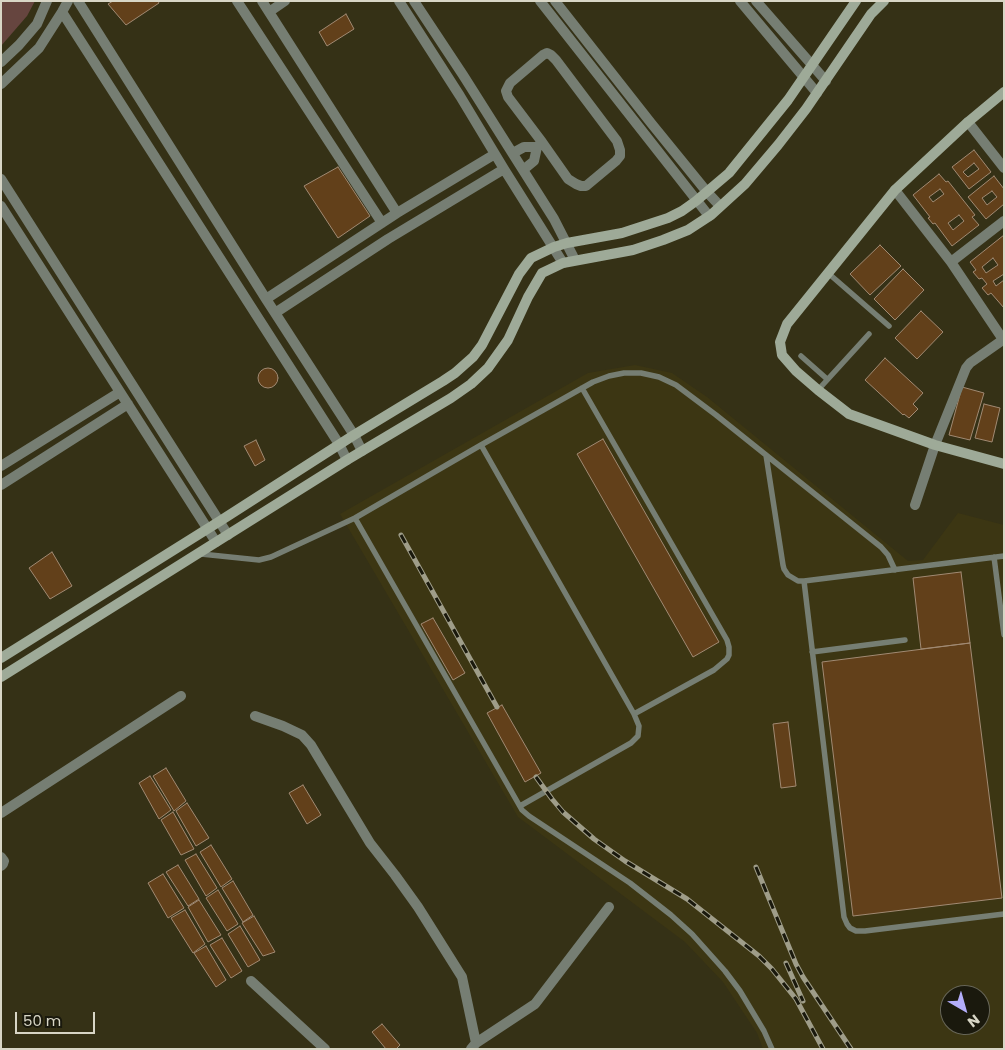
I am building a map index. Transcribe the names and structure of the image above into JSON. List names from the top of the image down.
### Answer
{
  "scale_bar": "50 m",
  "north": "bottom right"
}
